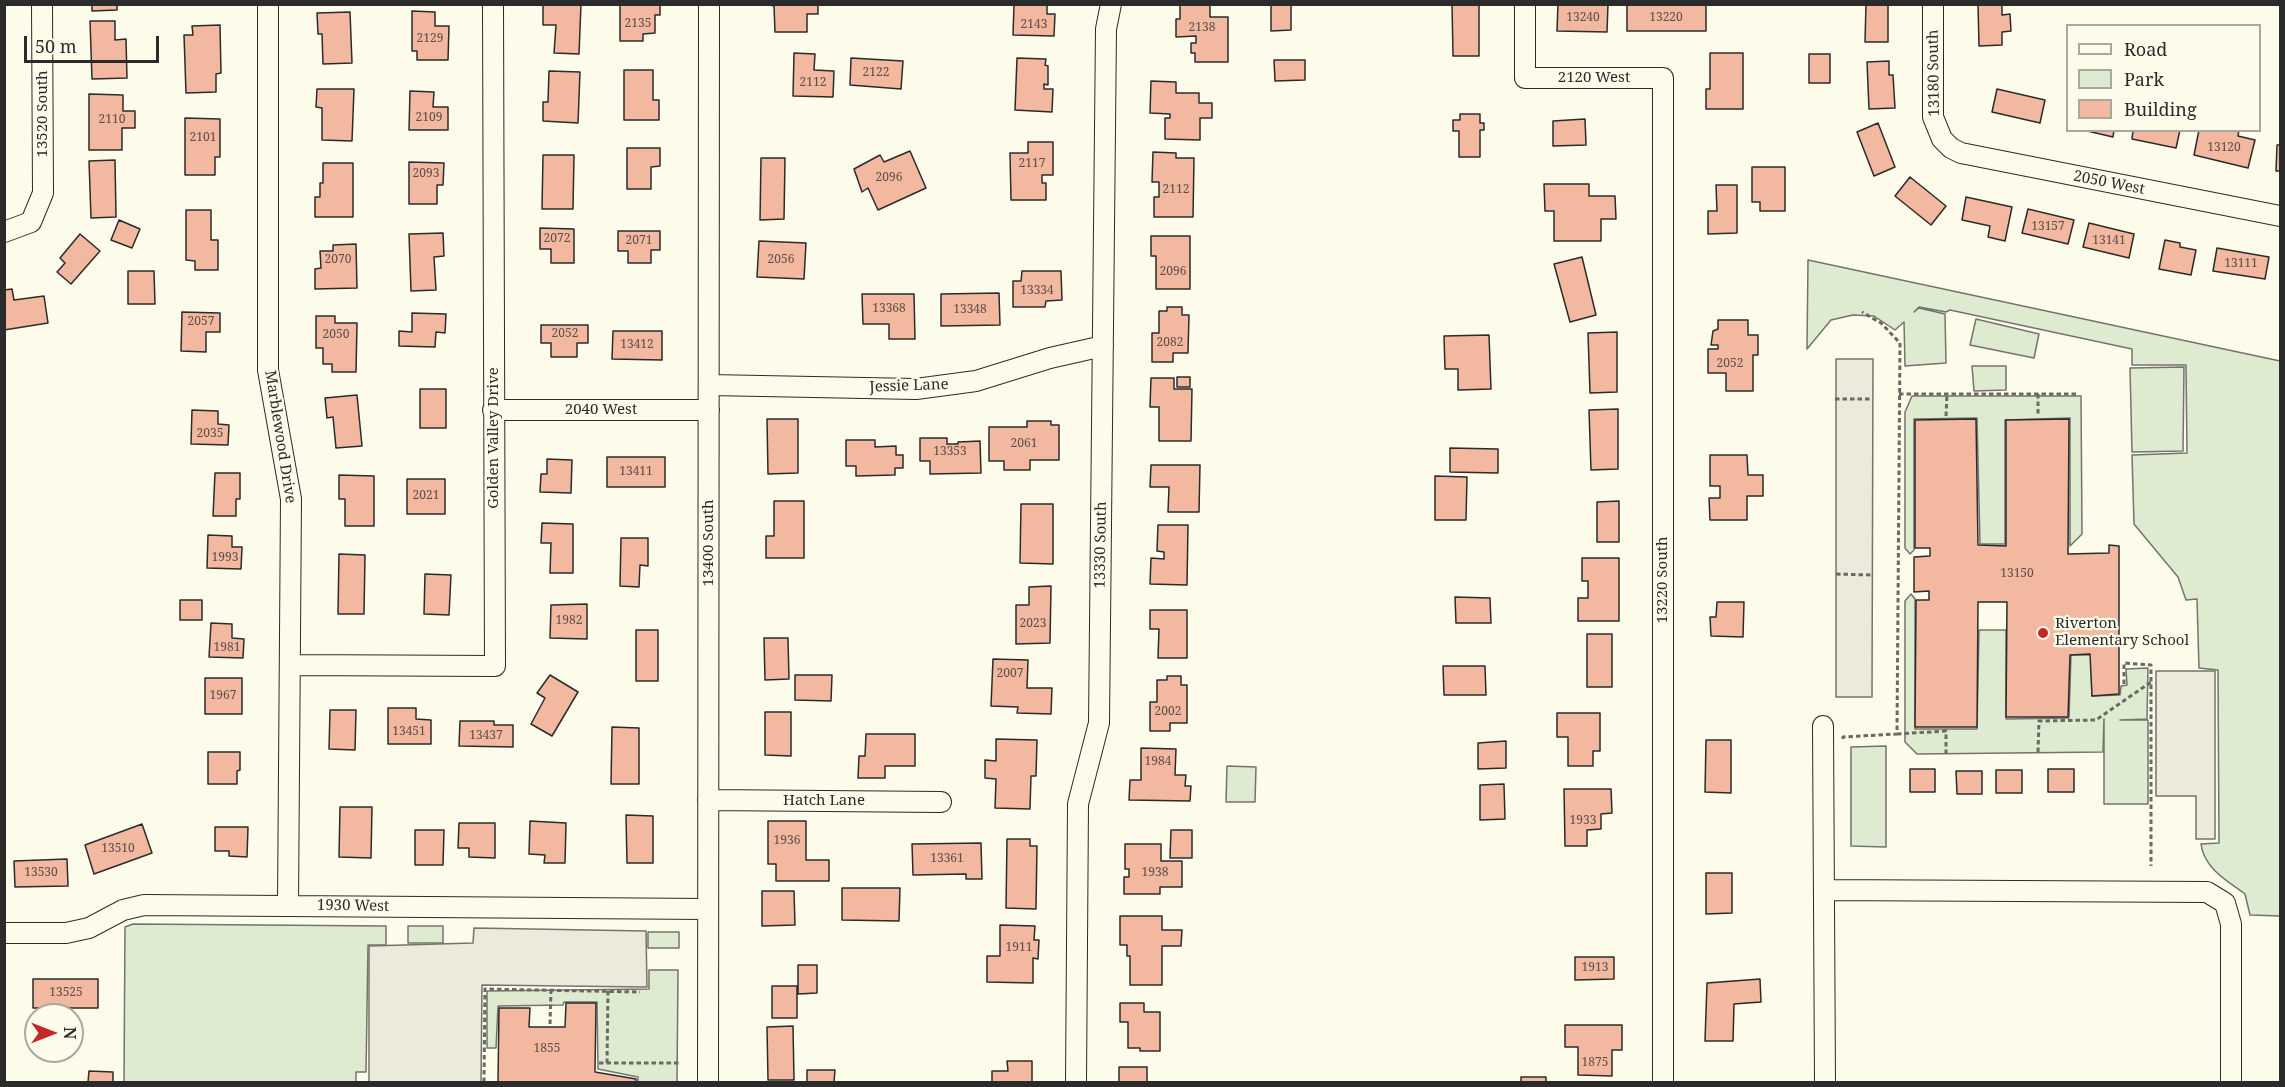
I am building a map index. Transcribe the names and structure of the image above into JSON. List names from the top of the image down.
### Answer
{
  "streets": {
    "street": [
      "13180 South",
      "2120 West",
      "13520 South",
      "2050 West",
      "Jessie Lane",
      "2040 West",
      "Marblewood Drive",
      "Golden Valley Drive",
      "13400 South",
      "13330 South",
      "13220 South",
      "Hatch Lane",
      "1930 West"
    ]
  },
  "crossings": [
    ["13180 South", "2050 West"],
    ["2120 West", "13220 South"],
    ["Jessie Lane", "13400 South"],
    ["Jessie Lane", "13330 South"],
    ["2040 West", "Golden Valley Drive"],
    ["2040 West", "13400 South"],
    ["Marblewood Drive", "Golden Valley Drive"],
    ["Marblewood Drive", "1930 West"],
    ["13400 South", "Hatch Lane"],
    ["13400 South", "1930 West"]
  ],
  "places": ["Riverton Elementary School"],
  "house_numbers": [
    "13240",
    "13220",
    "2135",
    "2143",
    "2138",
    "2129",
    "2122",
    "2112",
    "2109",
    "2110",
    "2101",
    "13120",
    "2117",
    "2093",
    "2096",
    "2112",
    "13157",
    "2072",
    "2071",
    "13141",
    "2070",
    "2056",
    "13111",
    "2096",
    "13334",
    "13368",
    "13348",
    "2057",
    "2052",
    "2050",
    "2082",
    "13412",
    "2052",
    "2035",
    "2061",
    "13353",
    "13411",
    "2021",
    "1993",
    "13150",
    "1982",
    "2023",
    "1981",
    "2007",
    "1967",
    "2002",
    "13451",
    "13437",
    "1984",
    "1933",
    "1936",
    "13510",
    "13361",
    "13530",
    "1938",
    "1911",
    "1913",
    "13525",
    "1855",
    "1875"
  ],
  "legend": ["Road", "Park", "Building"],
  "scale_bar": "50 m",
  "north": "right"
}
